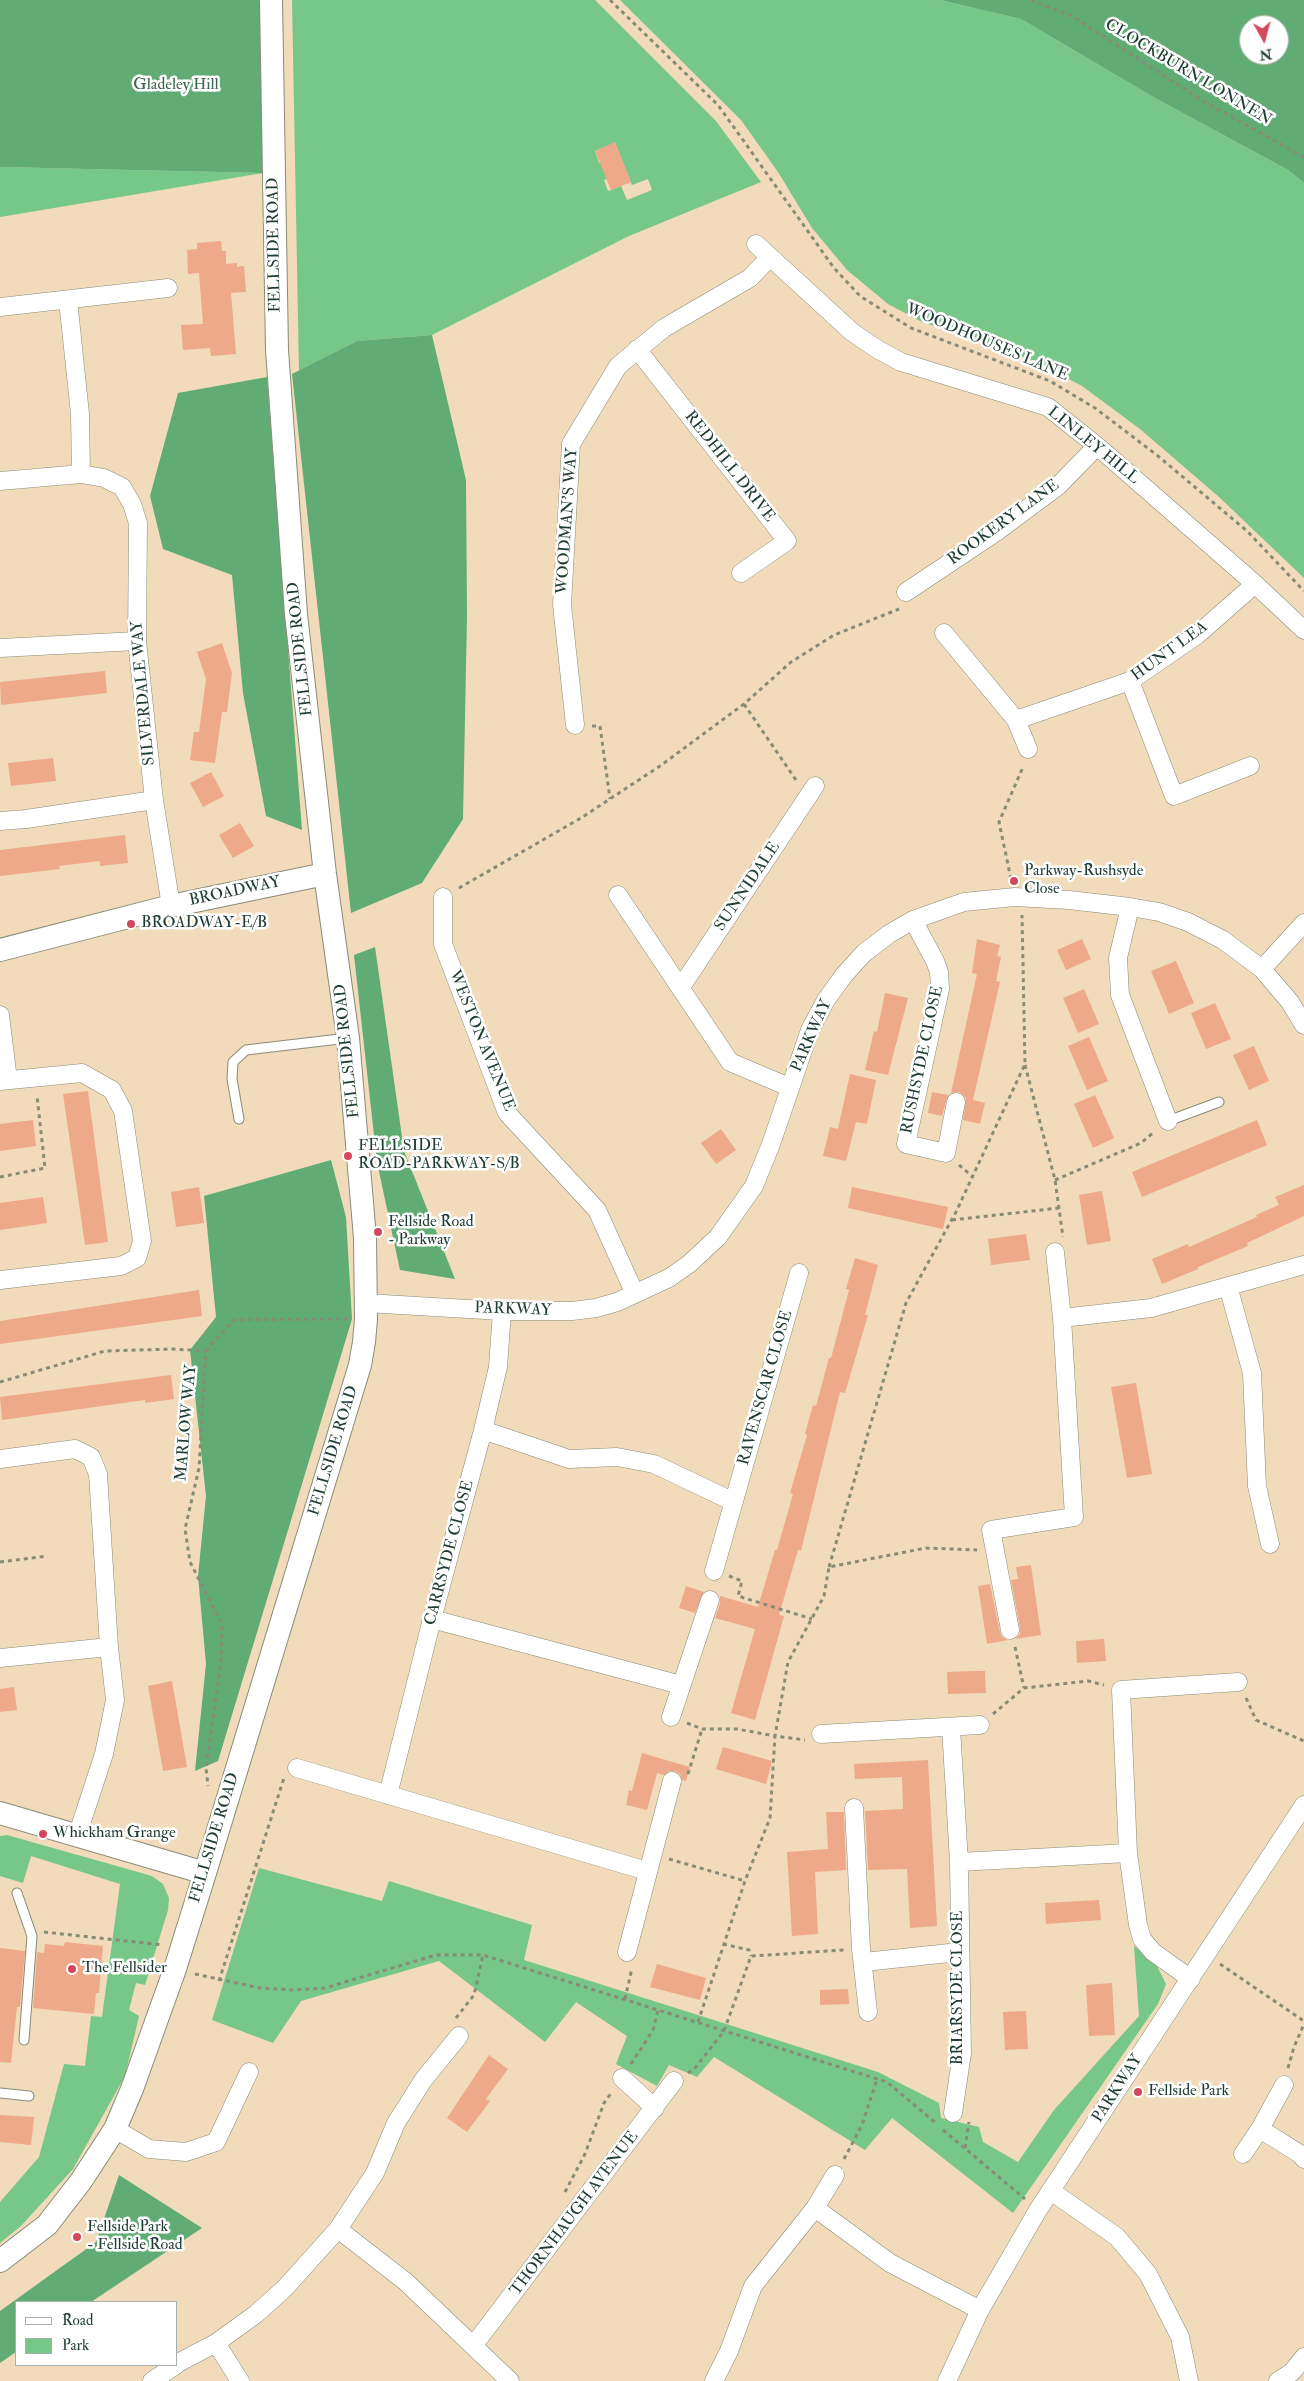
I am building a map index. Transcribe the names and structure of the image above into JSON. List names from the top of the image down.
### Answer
{
  "streets": {
    "street": [
      "FELLSIDE ROAD",
      "LINLEY HILL",
      "REDHILL DRIVE",
      "WOODMAN'S WAY",
      "ROOKERY LANE",
      "HUNT LEA",
      "SILVERDALE WAY",
      "SUNNIDALE",
      "BROADWAY",
      "PARKWAY",
      "WESTON AVENUE",
      "RUSHSYDE CLOSE",
      "RAVENSCAR CLOSE",
      "CARRSYDE CLOSE",
      "BRIARSYDE CLOSE",
      "THORNHAUGH AVENUE"
    ],
    "path": ["CLOCKBURN LONNEN", "WOODHOUSES LANE", "MARLOW WAY"]
  },
  "crossings": [
    ["FELLSIDE ROAD", "BROADWAY"],
    ["FELLSIDE ROAD", "PARKWAY"],
    ["LINLEY HILL", "WOODMAN'S WAY"],
    ["LINLEY HILL", "ROOKERY LANE"],
    ["LINLEY HILL", "HUNT LEA"],
    ["REDHILL DRIVE", "WOODMAN'S WAY"],
    ["SILVERDALE WAY", "BROADWAY"],
    ["PARKWAY", "WESTON AVENUE"],
    ["PARKWAY", "RUSHSYDE CLOSE"],
    ["PARKWAY", "CARRSYDE CLOSE"]
  ],
  "parks": ["Gladeley Hill"],
  "places": [
    "Parkway-Rushsyde Close",
    "BROADWAY-E/B",
    "FELLSIDE ROAD-PARKWAY-S/B",
    "Fellside Road - Parkway",
    "Whickham Grange",
    "The Fellsider",
    "Fellside Park",
    "Fellside Park - Fellside Road"
  ],
  "legend": ["Road", "Park"],
  "north": "bottom"
}
